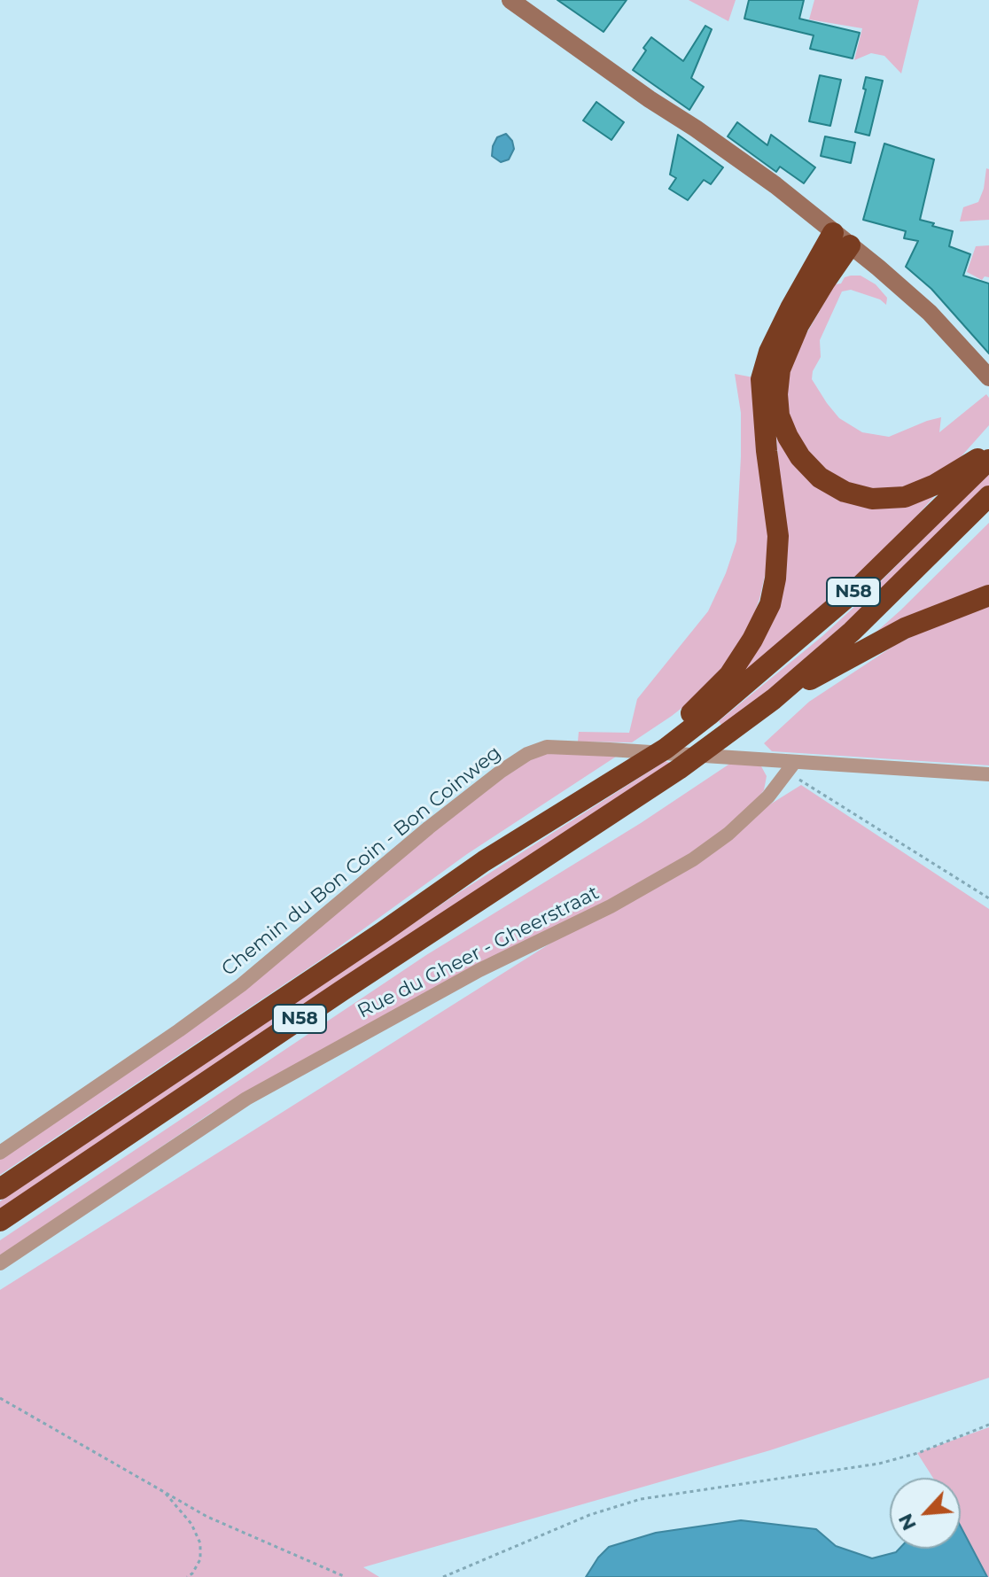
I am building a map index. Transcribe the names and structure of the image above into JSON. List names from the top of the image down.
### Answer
{
  "streets": {
    "highway": ["N58"],
    "street": ["Chemin du Bon Coin - Bon Coinweg", "Rue du Gheer - Gheerstraat"]
  },
  "crossings": [
    ["Chemin du Bon Coin - Bon Coinweg", "Rue du Gheer - Gheerstraat"]
  ],
  "north": "bottom left"
}
